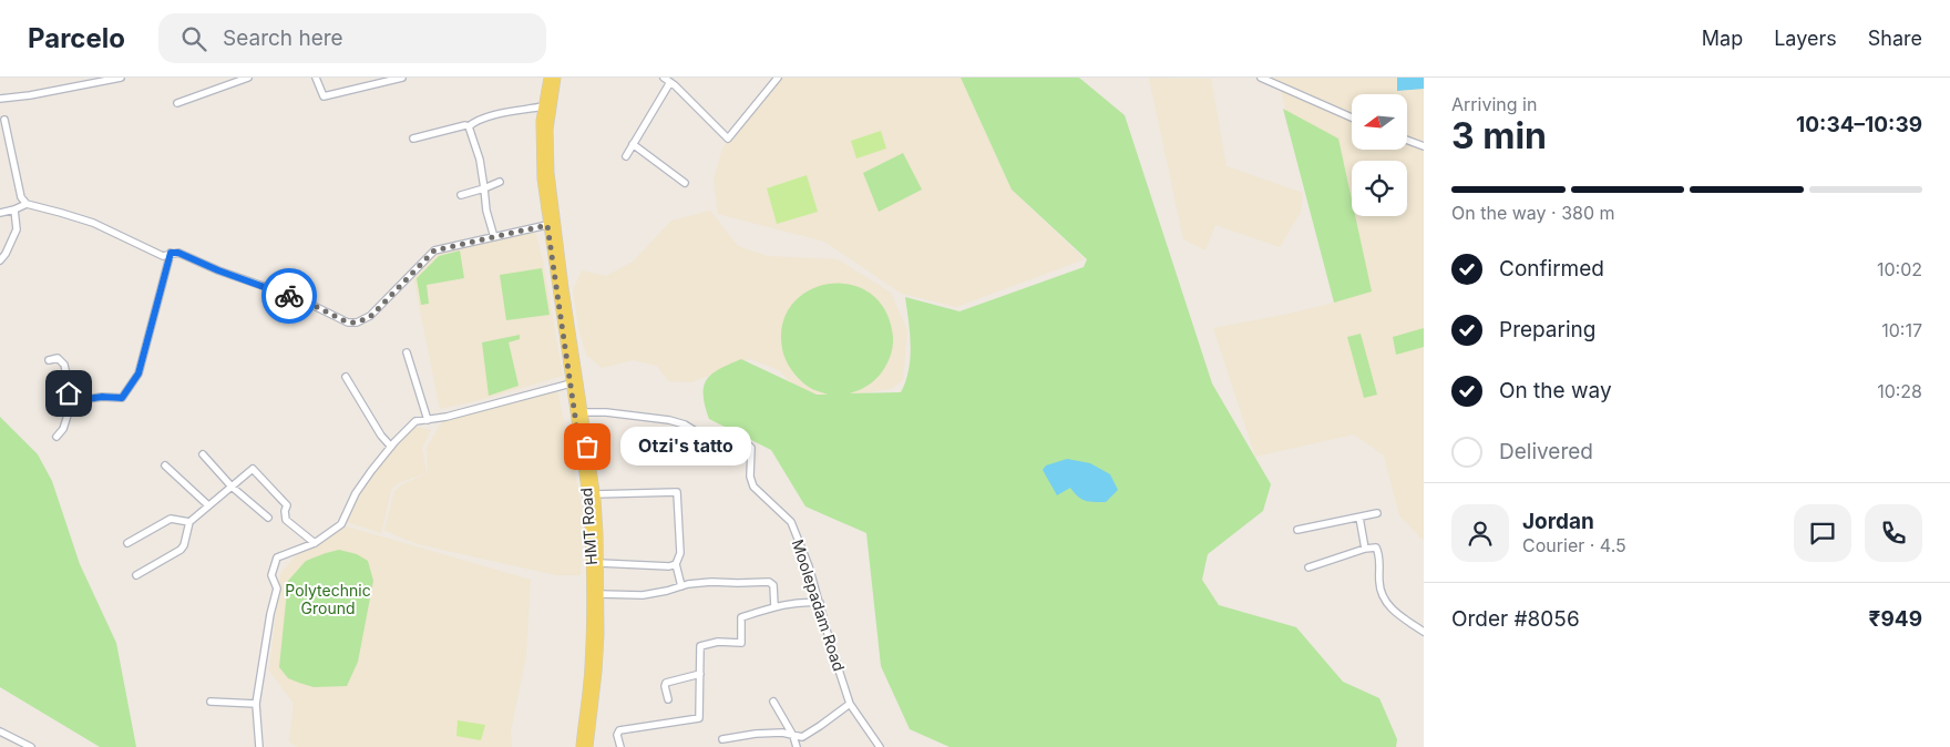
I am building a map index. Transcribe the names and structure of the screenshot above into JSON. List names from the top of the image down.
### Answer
{
  "streets": {
    "main road": ["HMT Road"],
    "street": ["Moolepadam Road"]
  },
  "crossings": [
    ["HMT Road", "Moolepadam Road"]
  ],
  "parks": ["Polytechnic Ground"],
  "places": ["Otzi's tatto"],
  "north": "left",
  "page": {
    "header": "Parcelo",
    "search": "Search here",
    "nav": ["Map", "Layers", "Share"],
    "heading": ["3 min", "Arriving in", "10:34–10:39"],
    "panel": [
      "Jordan",
      "Courier · 4.5",
      "Order #8056",
      "₹949"
    ],
    "bar": "On the way · 380 m",
    "list": [
      ["Confirmed", "10:02"],
      ["Preparing", "10:17"],
      ["On the way", "10:28"],
      "Delivered"
    ],
    "bubble": "Otzi's tatto"
  }
}
